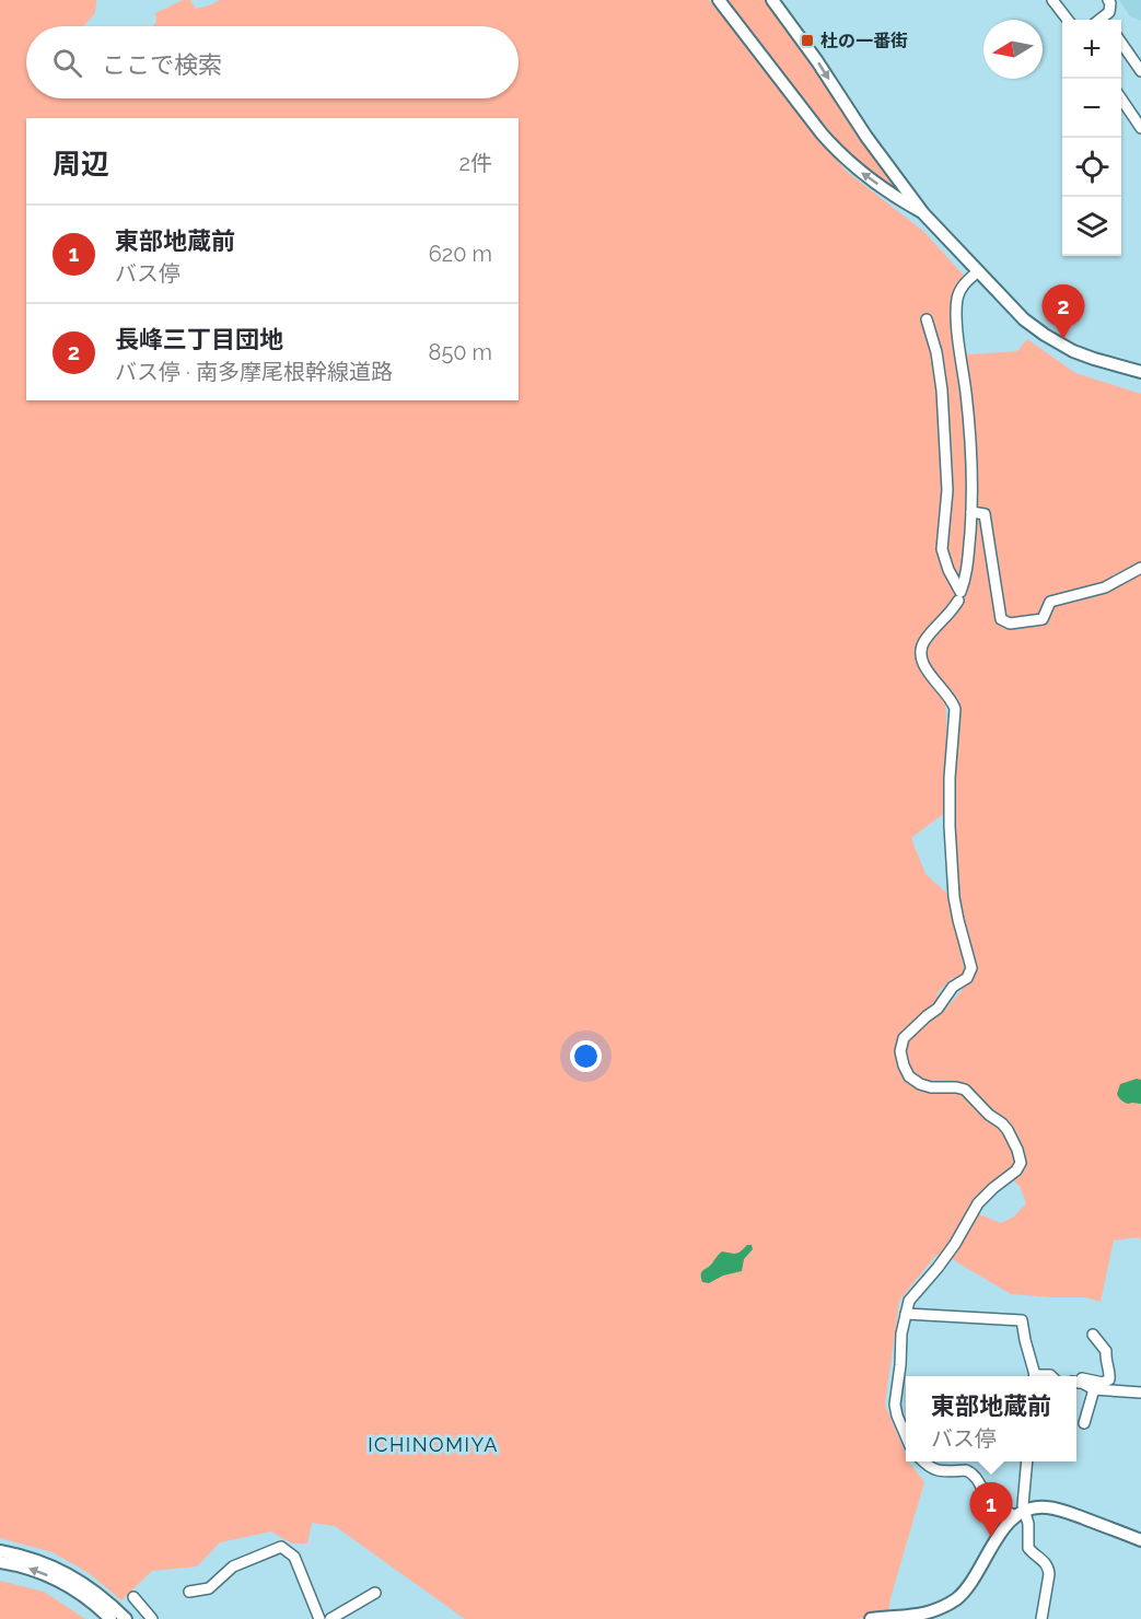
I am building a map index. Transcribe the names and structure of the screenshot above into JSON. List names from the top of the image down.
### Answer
{
  "districts": ["ICHINOMIYA"],
  "places": {
    "transit": ["杜の一番街"]
  },
  "north": "left",
  "page": {
    "map_buttons": ["+", "−"],
    "search": "ここで検索",
    "heading": ["周辺", "2件"],
    "list": [
      {
        "mark": "1",
        "name": "東部地蔵前",
        "note": "バス停",
        "value": "620 m"
      },
      {
        "mark": "2",
        "name": "長峰三丁目団地",
        "note": "バス停 · 南多摩尾根幹線道路",
        "value": "850 m"
      }
    ],
    "pins": ["2", "1"],
    "popup": ["東部地蔵前", "バス停"]
  }
}
